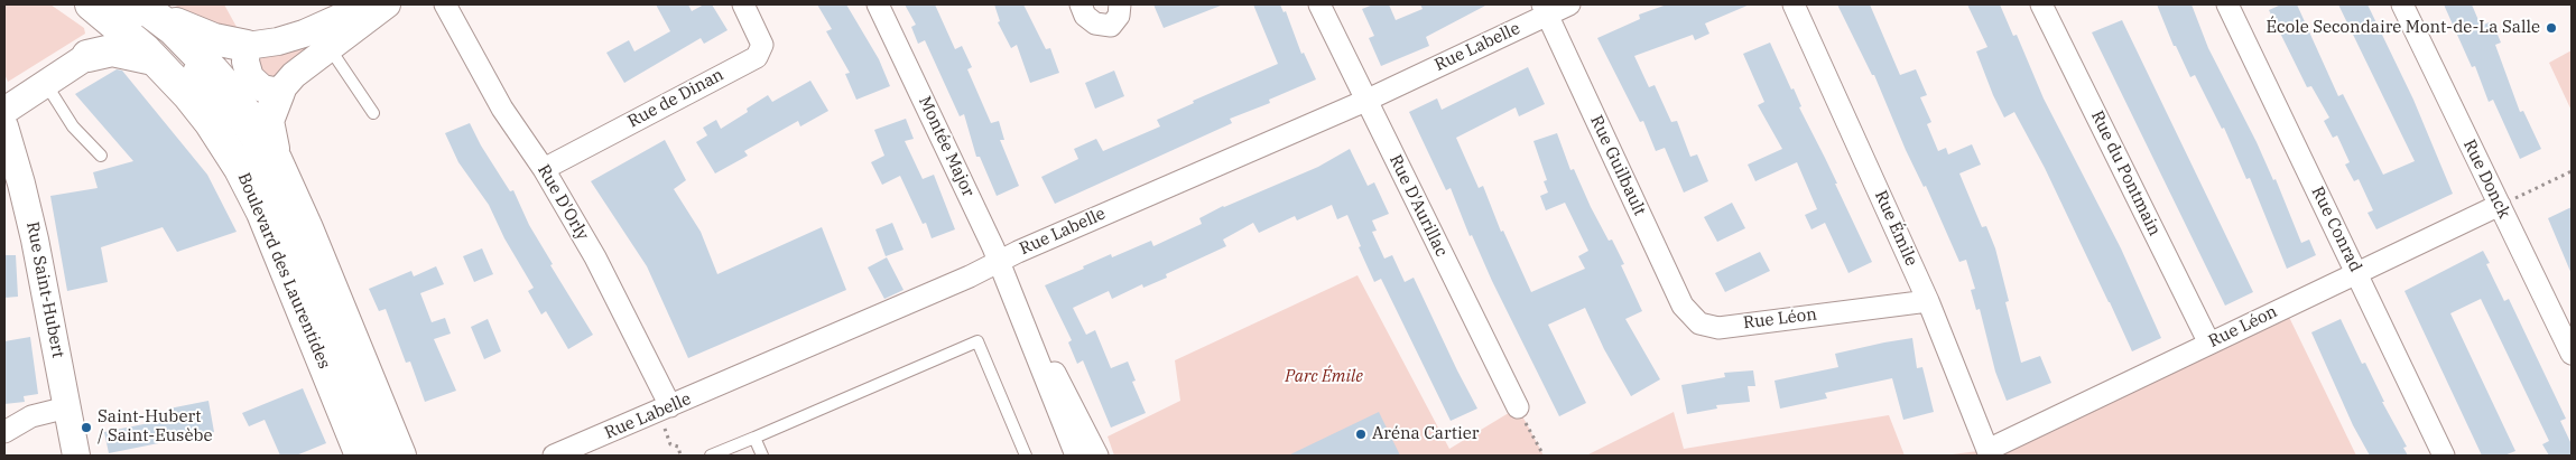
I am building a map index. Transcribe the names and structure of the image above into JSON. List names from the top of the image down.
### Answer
{
  "streets": {
    "main road": ["Boulevard des Laurentides"],
    "street": [
      "Rue Labelle",
      "Rue de Dinan",
      "Montée Major",
      "Rue Guilbault",
      "Rue du Pontmain",
      "Rue Donck",
      "Rue D'Orly",
      "Rue D'Aurillac",
      "Rue Émile",
      "Rue Conrad",
      "Rue Saint-Hubert",
      "Rue Léon"
    ]
  },
  "crossings": [
    ["Rue Labelle", "Montée Major"],
    ["Rue Labelle", "Rue Guilbault"],
    ["Rue Labelle", "Rue D'Orly"],
    ["Rue Labelle", "Rue D'Aurillac"],
    ["Rue de Dinan", "Rue D'Orly"],
    ["Rue Guilbault", "Rue Léon"],
    ["Rue du Pontmain", "Rue Léon"],
    ["Rue Donck", "Rue Léon"],
    ["Rue Émile", "Rue Léon"],
    ["Rue Conrad", "Rue Léon"]
  ],
  "parks": ["Parc Émile"],
  "places": ["École Secondaire Mont-de-La Salle", "Saint-Hubert / Saint-Eusèbe", "Aréna Cartier"]
}
